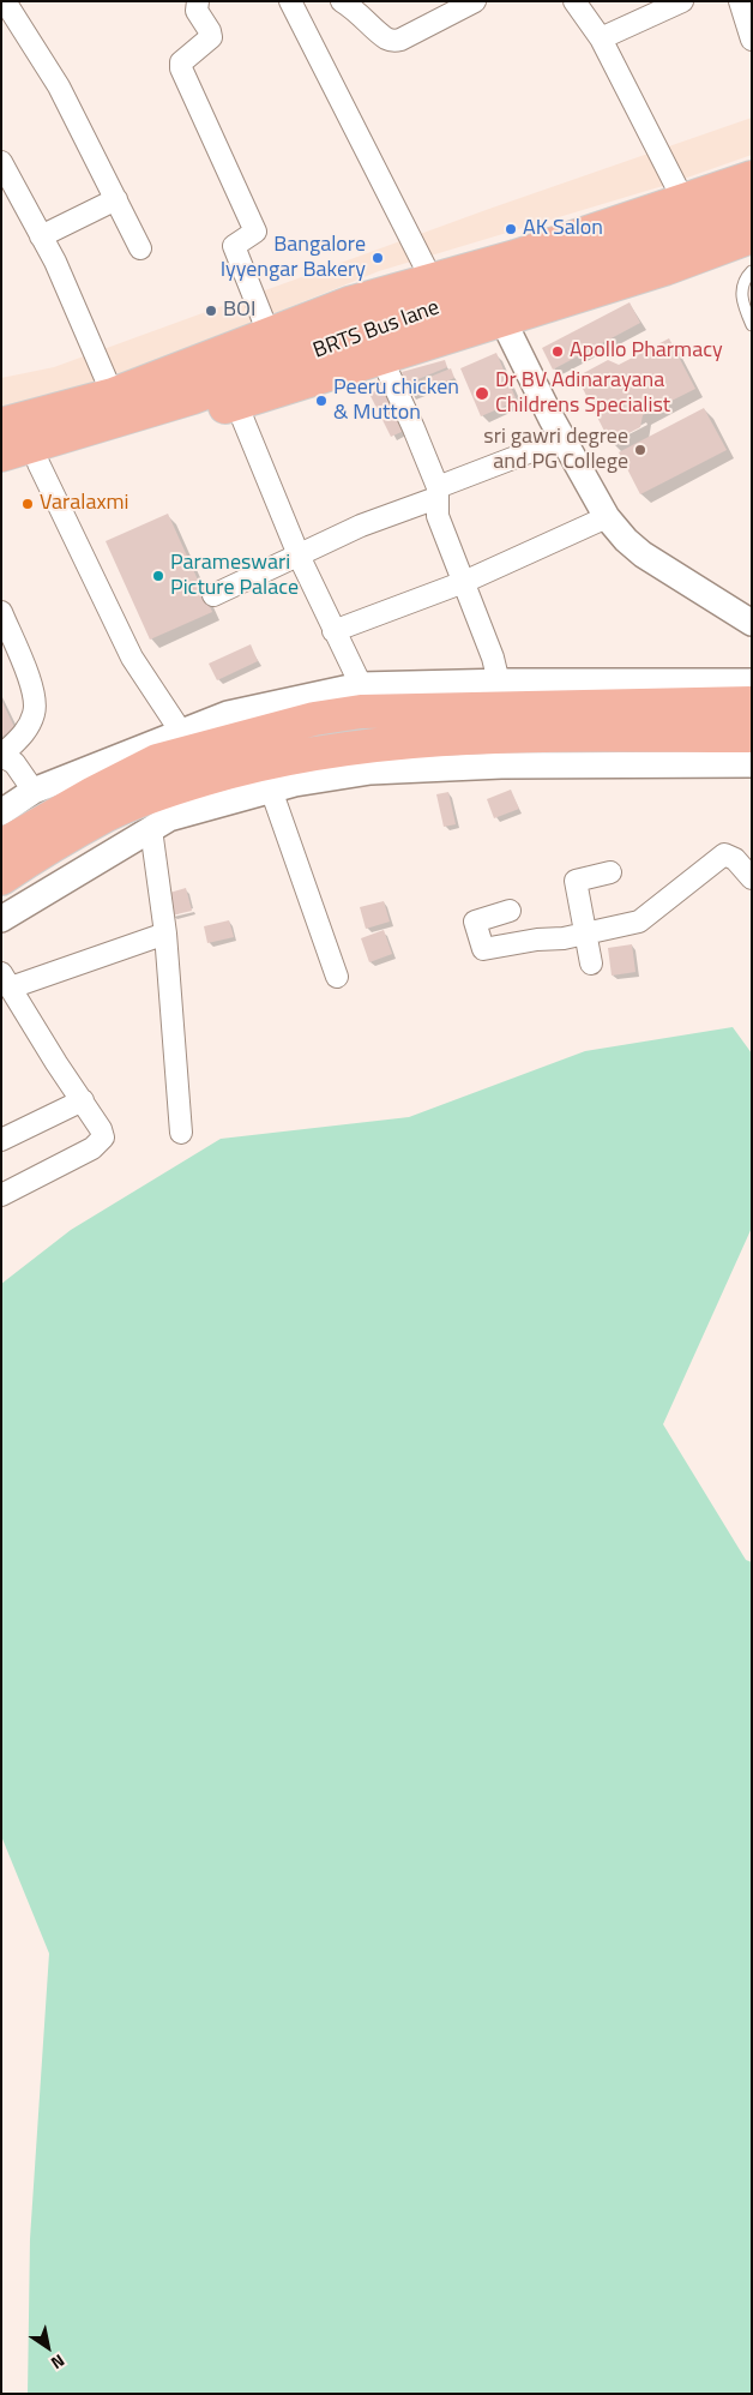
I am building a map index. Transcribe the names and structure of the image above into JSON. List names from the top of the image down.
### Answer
{
  "streets": {
    "main road": ["BRTS Bus lane"]
  },
  "places": [
    "AK Salon",
    "Bangalore Iyyengar Bakery",
    "BOI",
    "Apollo Pharmacy",
    "Dr BV Adinarayana Childrens Specialist",
    "Peeru chicken & Mutton",
    "sri gawri degree and PG College",
    "Varalaxmi",
    "Parameswari Picture Palace"
  ],
  "north": "bottom right"
}
